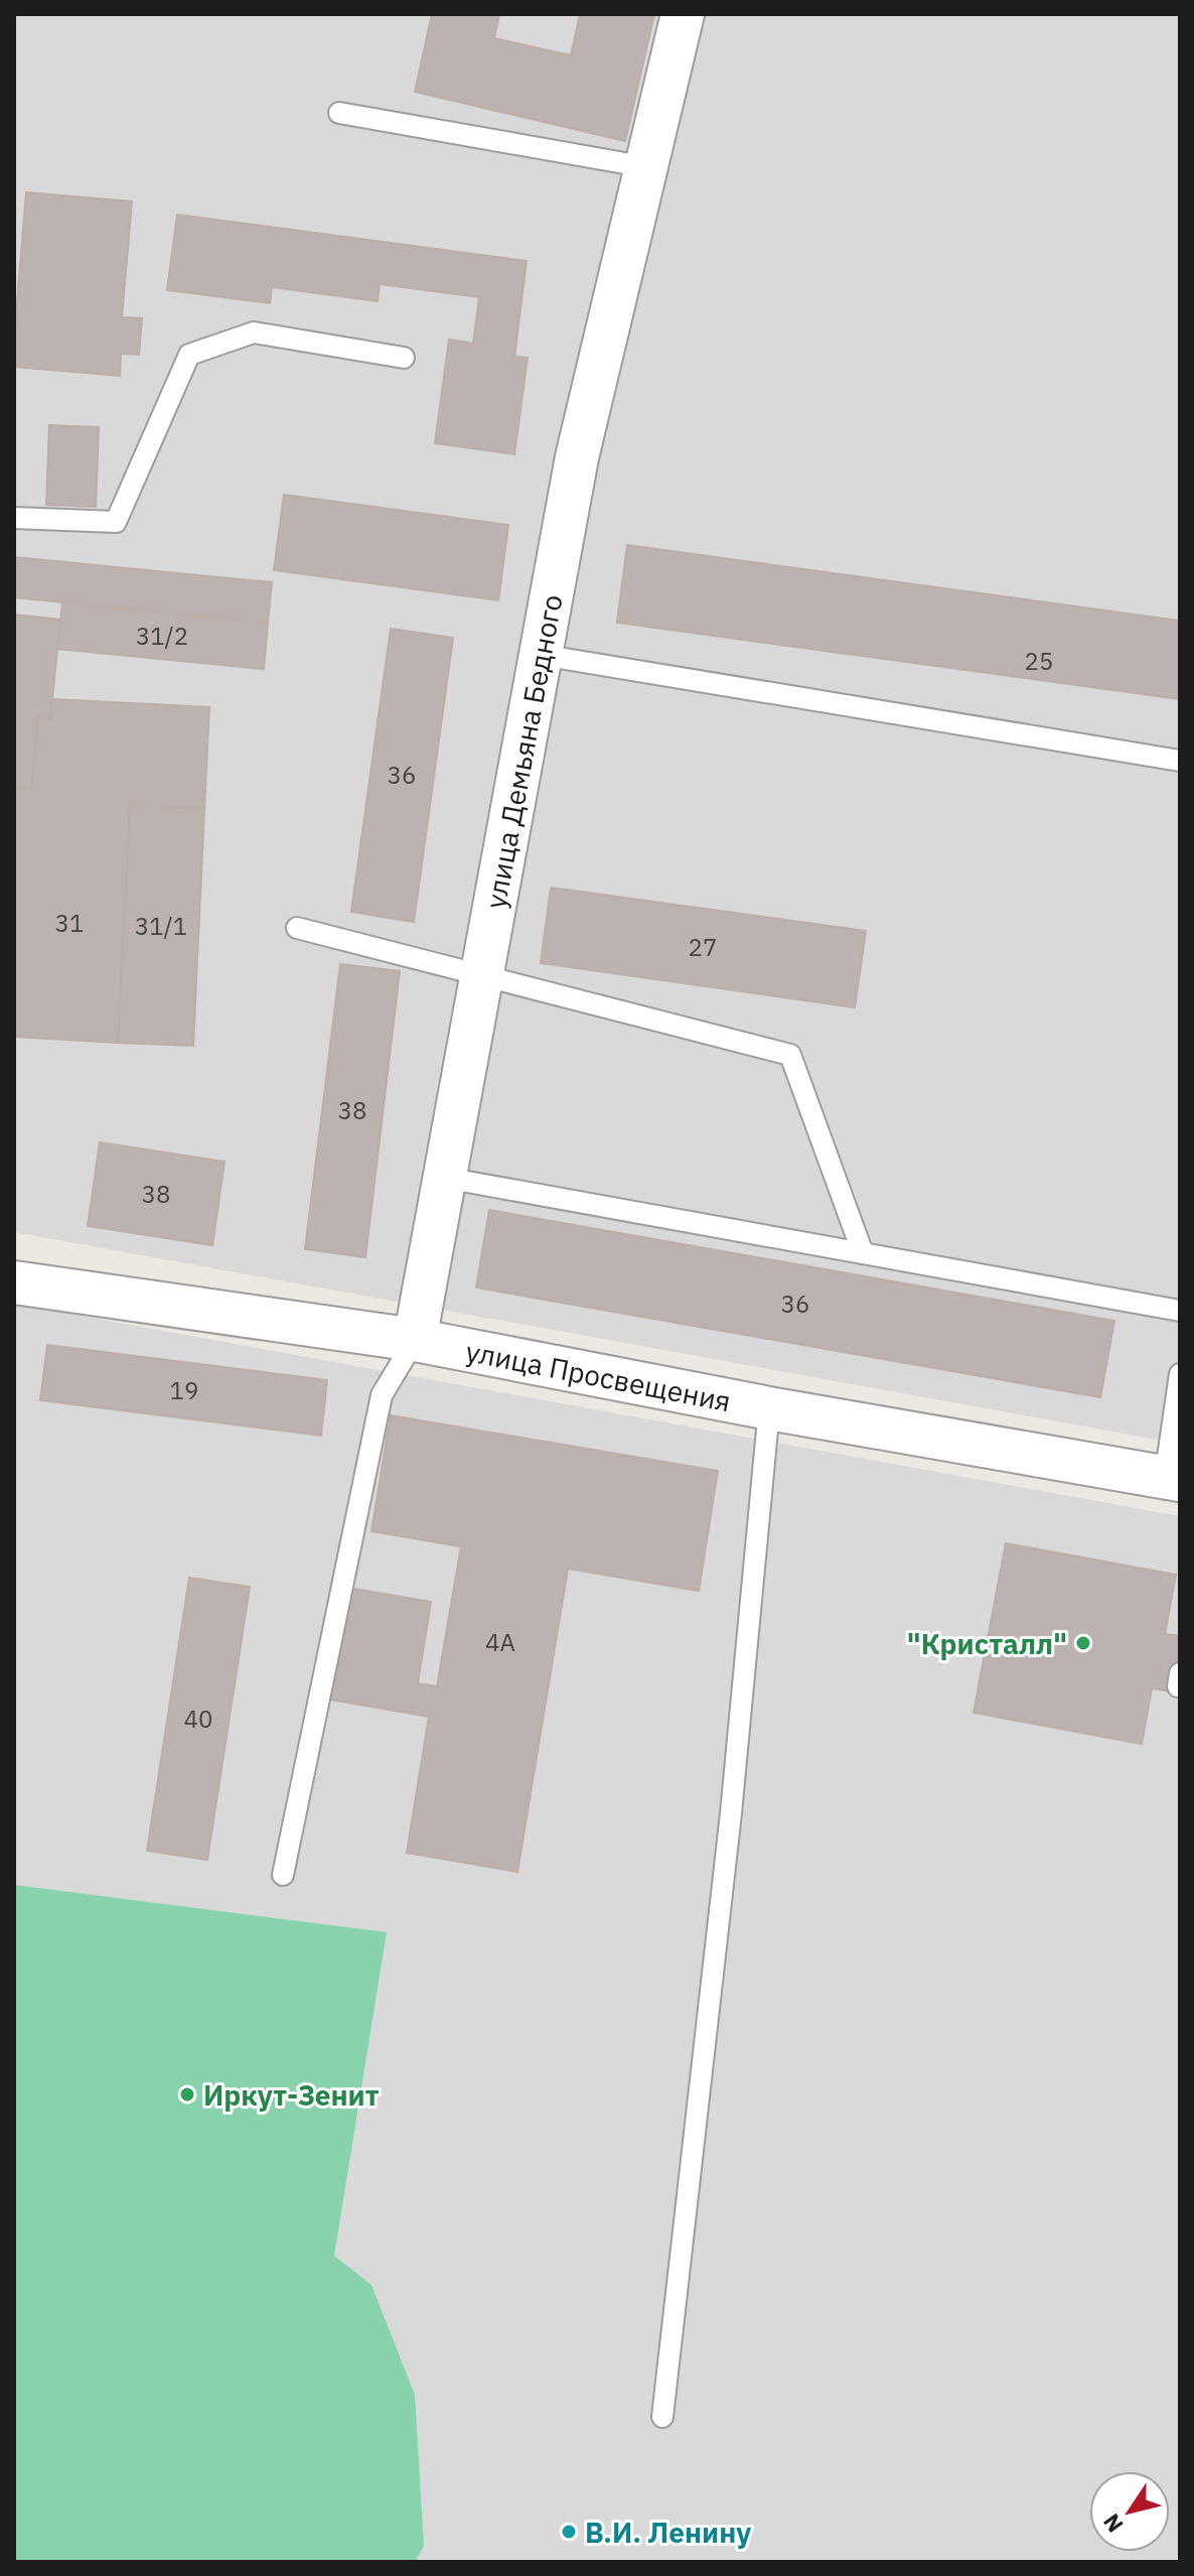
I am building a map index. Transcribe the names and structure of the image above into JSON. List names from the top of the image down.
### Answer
{
  "streets": {
    "street": ["улица Демьяна Бедного", "улица Просвещения"]
  },
  "crossings": [
    ["улица Демьяна Бедного", "улица Просвещения"]
  ],
  "places": ["\"Кристалл\"", "Иркут-Зенит", "В.И. Ленину"],
  "house_numbers": [
    "31/2",
    "25",
    "36",
    "31",
    "31/1",
    "27",
    "38",
    "38",
    "36",
    "19",
    "4А",
    "40"
  ],
  "north": "bottom left"
}
